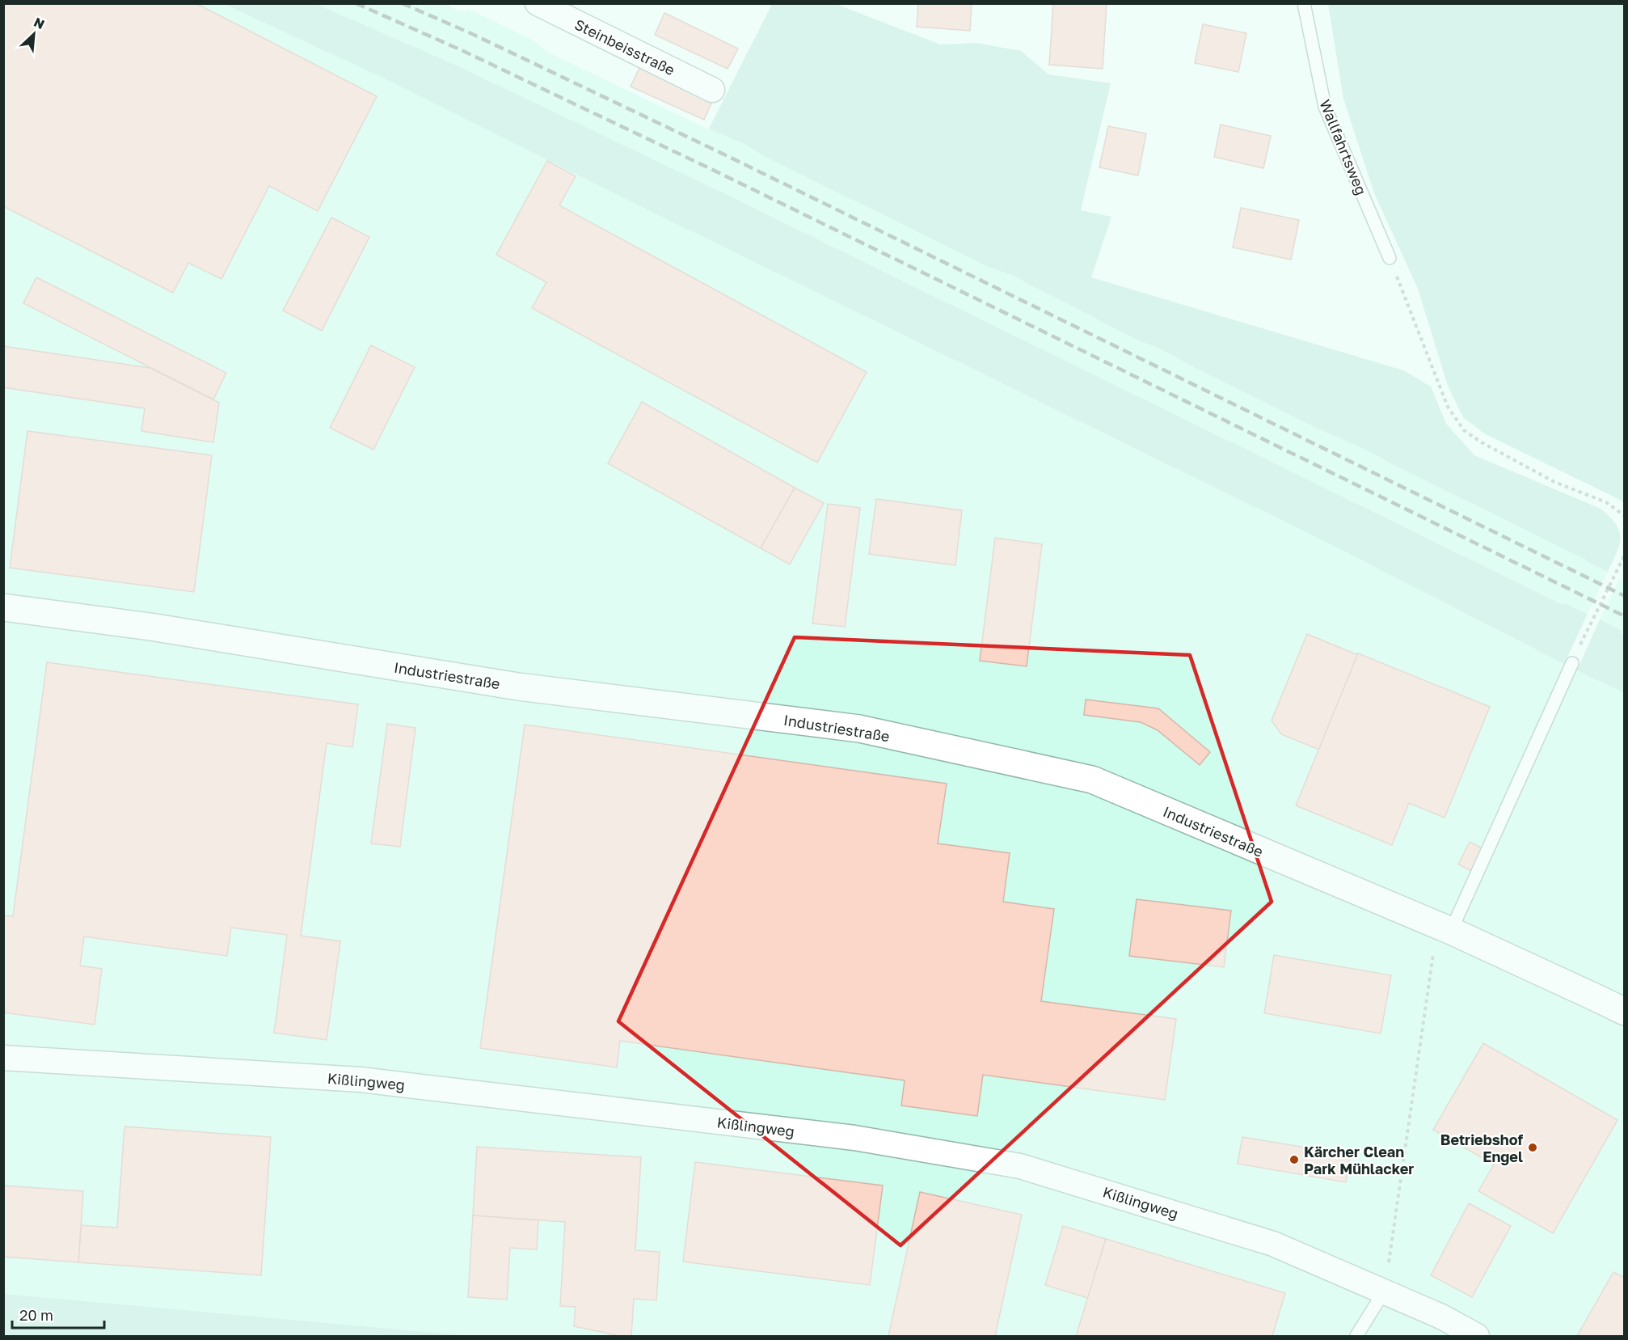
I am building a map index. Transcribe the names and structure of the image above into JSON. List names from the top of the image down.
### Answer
{
  "streets": {
    "street": ["Steinbeisstraße", "Industriestraße", "Kißlingweg"],
    "lane": ["Wallfahrtsweg"]
  },
  "places": ["Betriebshof Engel", "Kärcher Clean Park Mühlacker"],
  "scale_bar": "20 m",
  "north": "top right"
}
